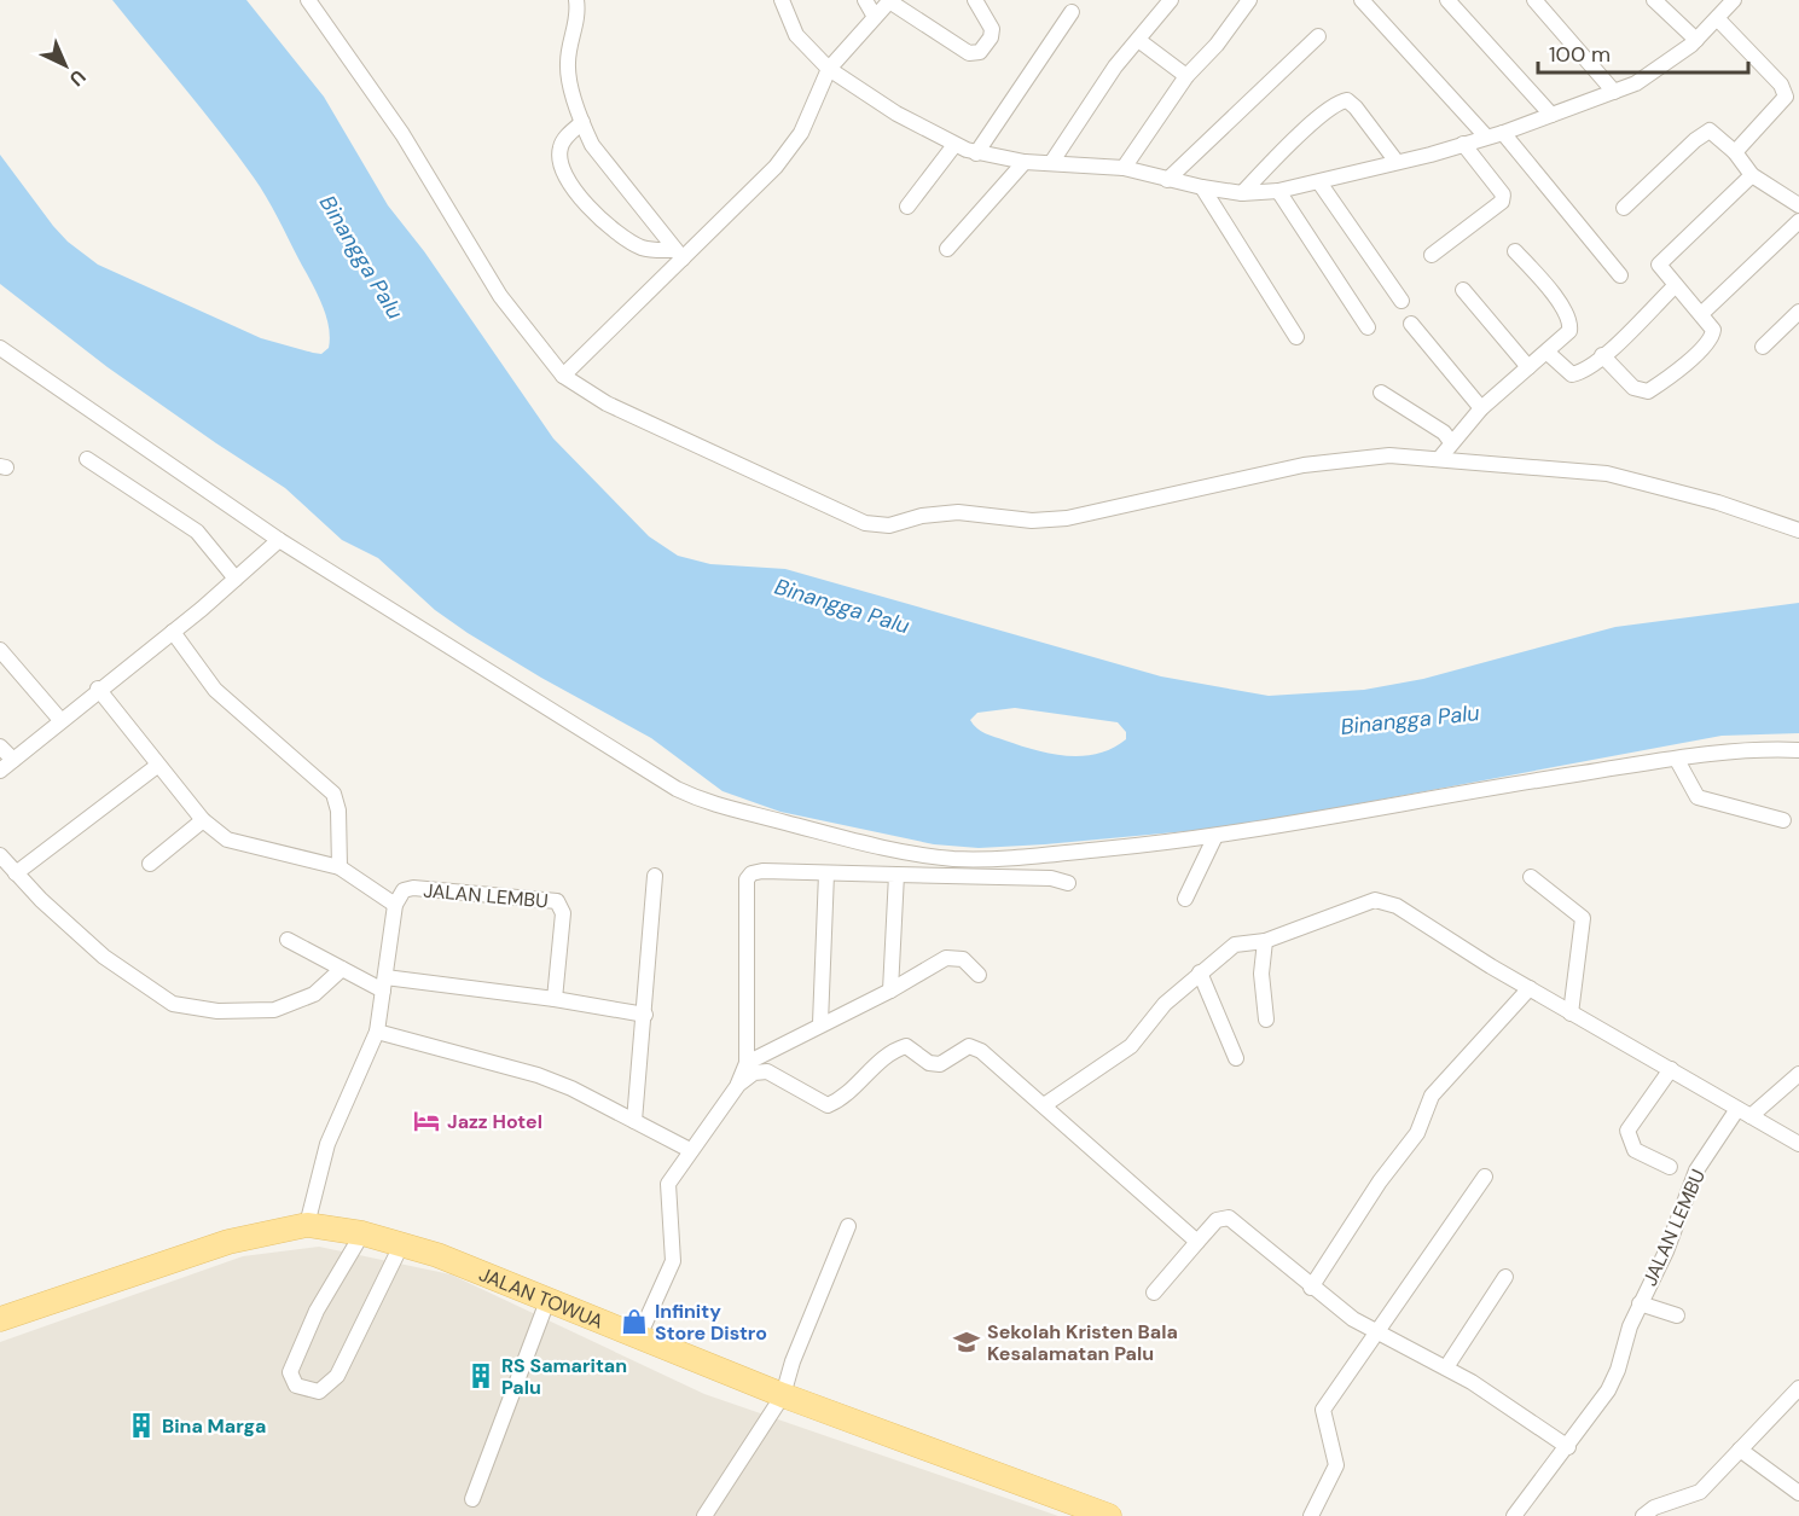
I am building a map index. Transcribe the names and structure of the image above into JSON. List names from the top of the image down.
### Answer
{
  "streets": {
    "main road": ["JALAN TOWUA"],
    "street": ["JALAN LEMBU"]
  },
  "crossings": [
    ["JALAN LEMBU", "JALAN TOWUA"]
  ],
  "water": ["Binangga Palu"],
  "places": {
    "hotel": ["Jazz Hotel"],
    "shop": ["Infinity Store Distro"],
    "school or university": ["Sekolah Kristen Bala Kesalamatan Palu"],
    "building": ["RS Samaritan Palu", "Bina Marga"]
  },
  "scale_bar": "100 m",
  "north": "bottom right"
}
